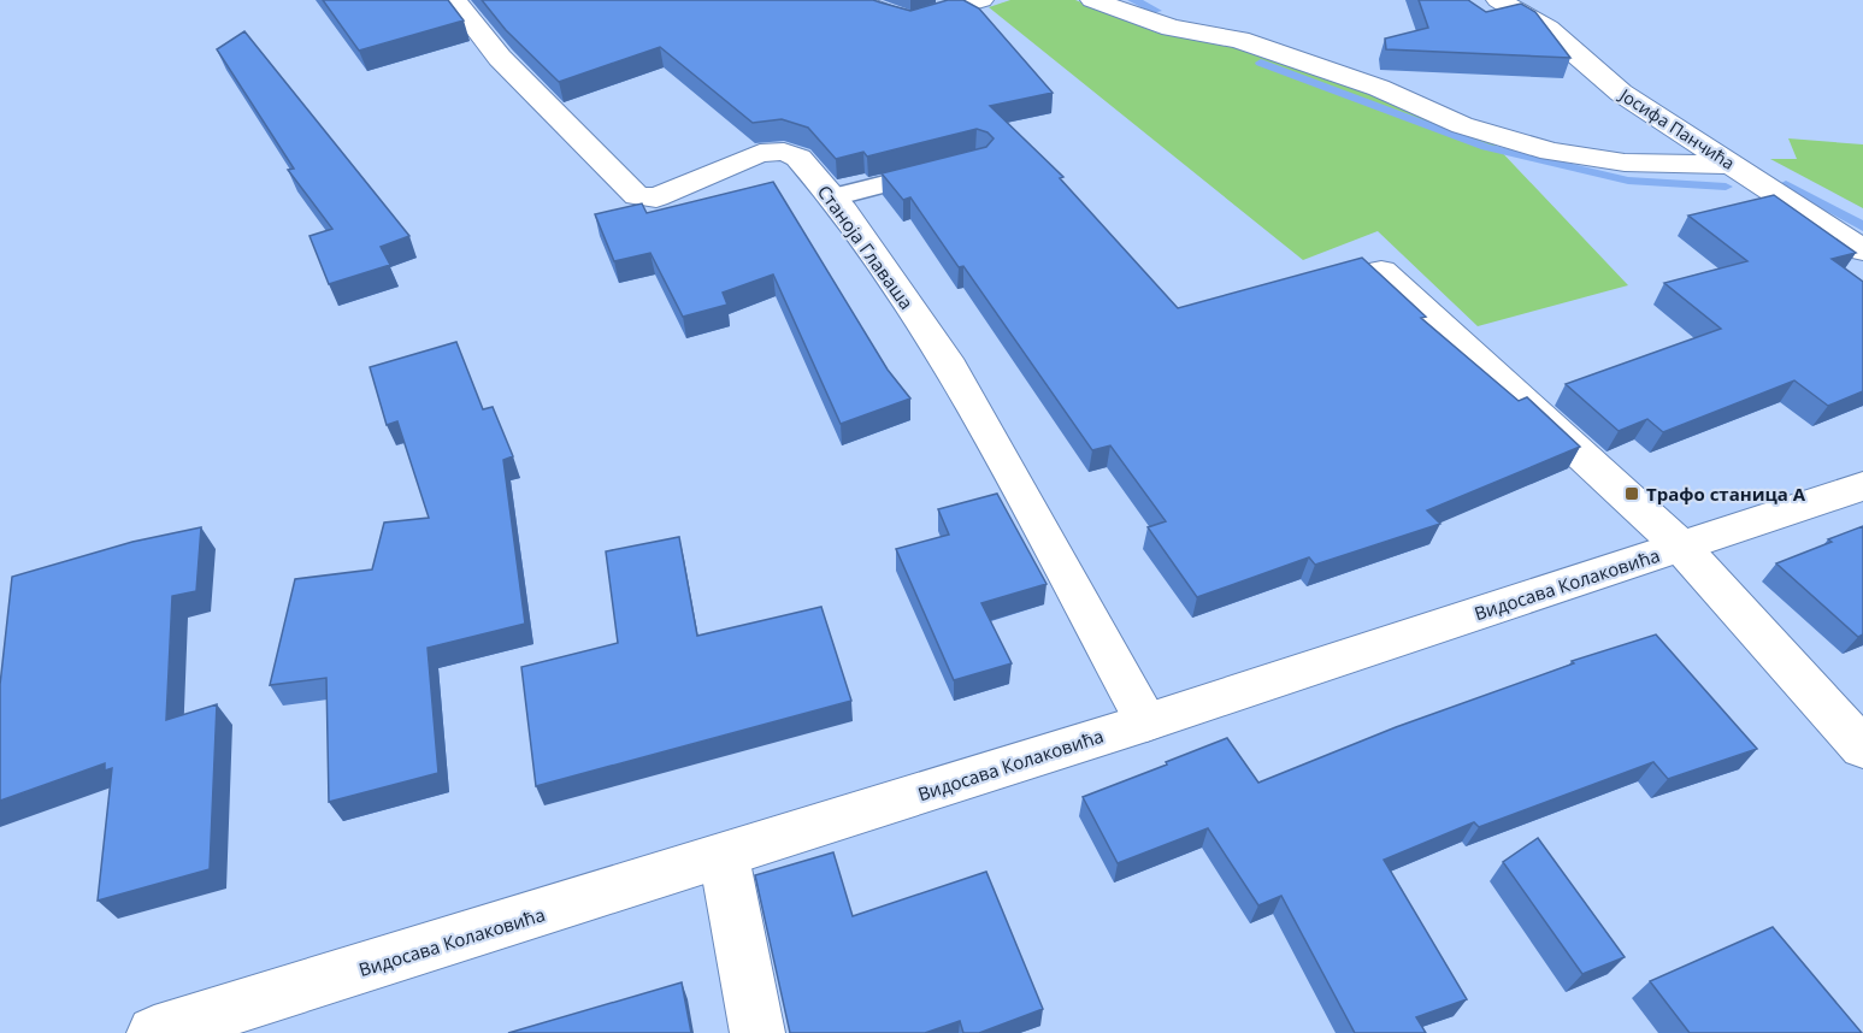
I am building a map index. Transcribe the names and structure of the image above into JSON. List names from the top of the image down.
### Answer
{
  "streets": {
    "street": ["Јосифа Панчића", "Станоја Главаша", "Видосава Колаковића"]
  },
  "crossings": [
    ["Станоја Главаша", "Видосава Колаковића"]
  ],
  "places": {
    "transit": ["Трафо станица А"]
  }
}
